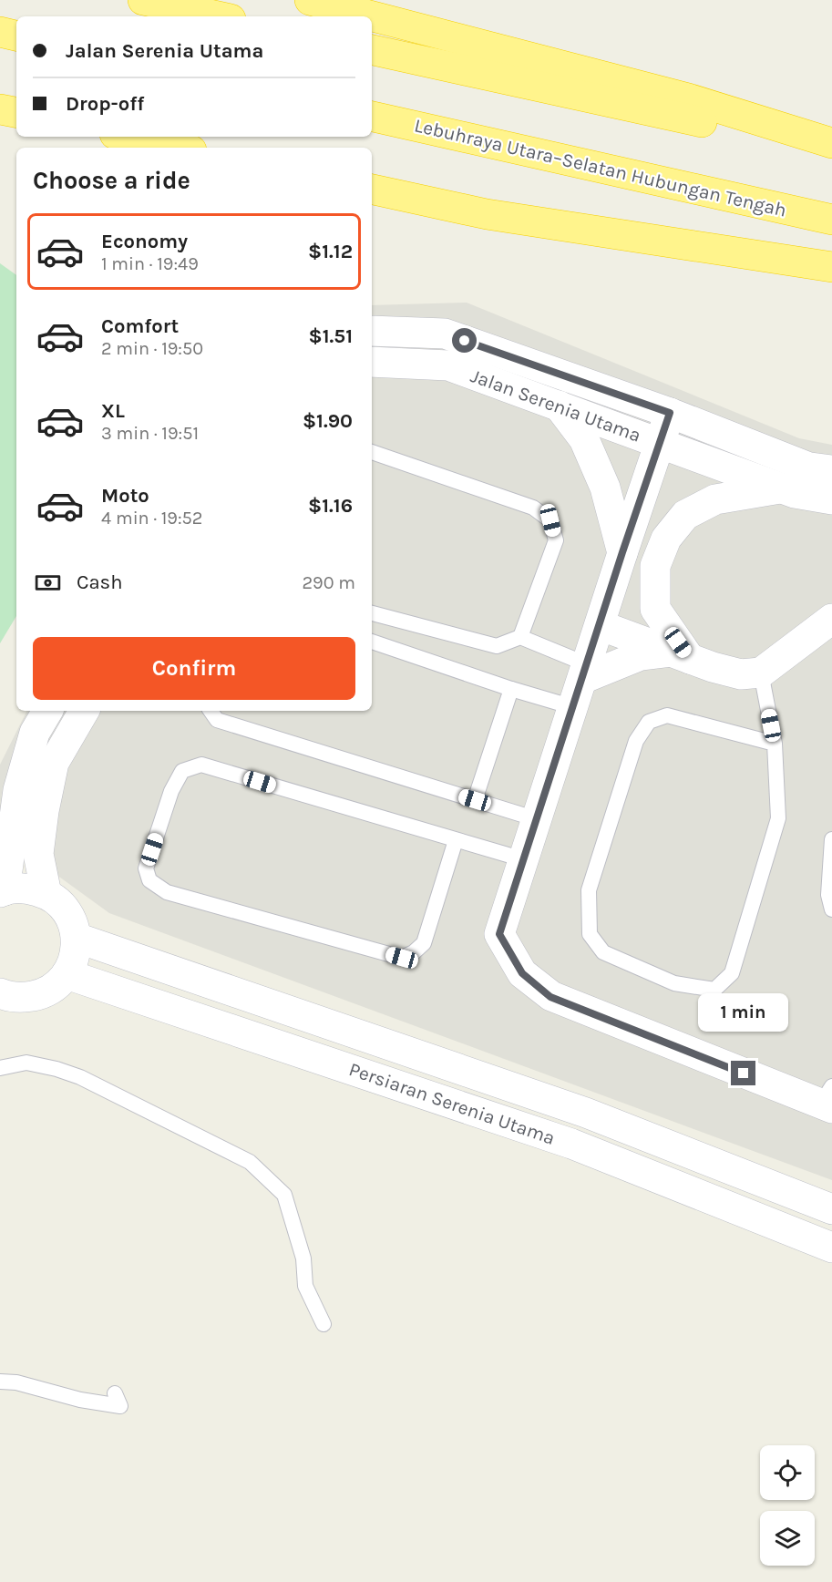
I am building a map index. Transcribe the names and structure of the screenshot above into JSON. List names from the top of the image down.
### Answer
{
  "streets": {
    "highway": ["Lebuhraya Utara–Selatan Hubungan Tengah"],
    "street": ["Jalan Serenia Utama", "Persiaran Serenia Utama"]
  },
  "page": {
    "banner": ["Jalan Serenia Utama", "Drop-off"],
    "heading": "Choose a ride",
    "list": [
      {
        "name": "Economy",
        "note": "1 min · 19:49",
        "value": "$1.12"
      },
      {
        "name": "Comfort",
        "note": "2 min · 19:50",
        "value": "$1.51"
      },
      {
        "name": "XL",
        "note": "3 min · 19:51",
        "value": "$1.90"
      },
      {
        "name": "Moto",
        "note": "4 min · 19:52",
        "value": "$1.16"
      }
    ],
    "pay": ["Cash", "290 m"],
    "buttons": "Confirm",
    "bubble": "1 min"
  }
}
